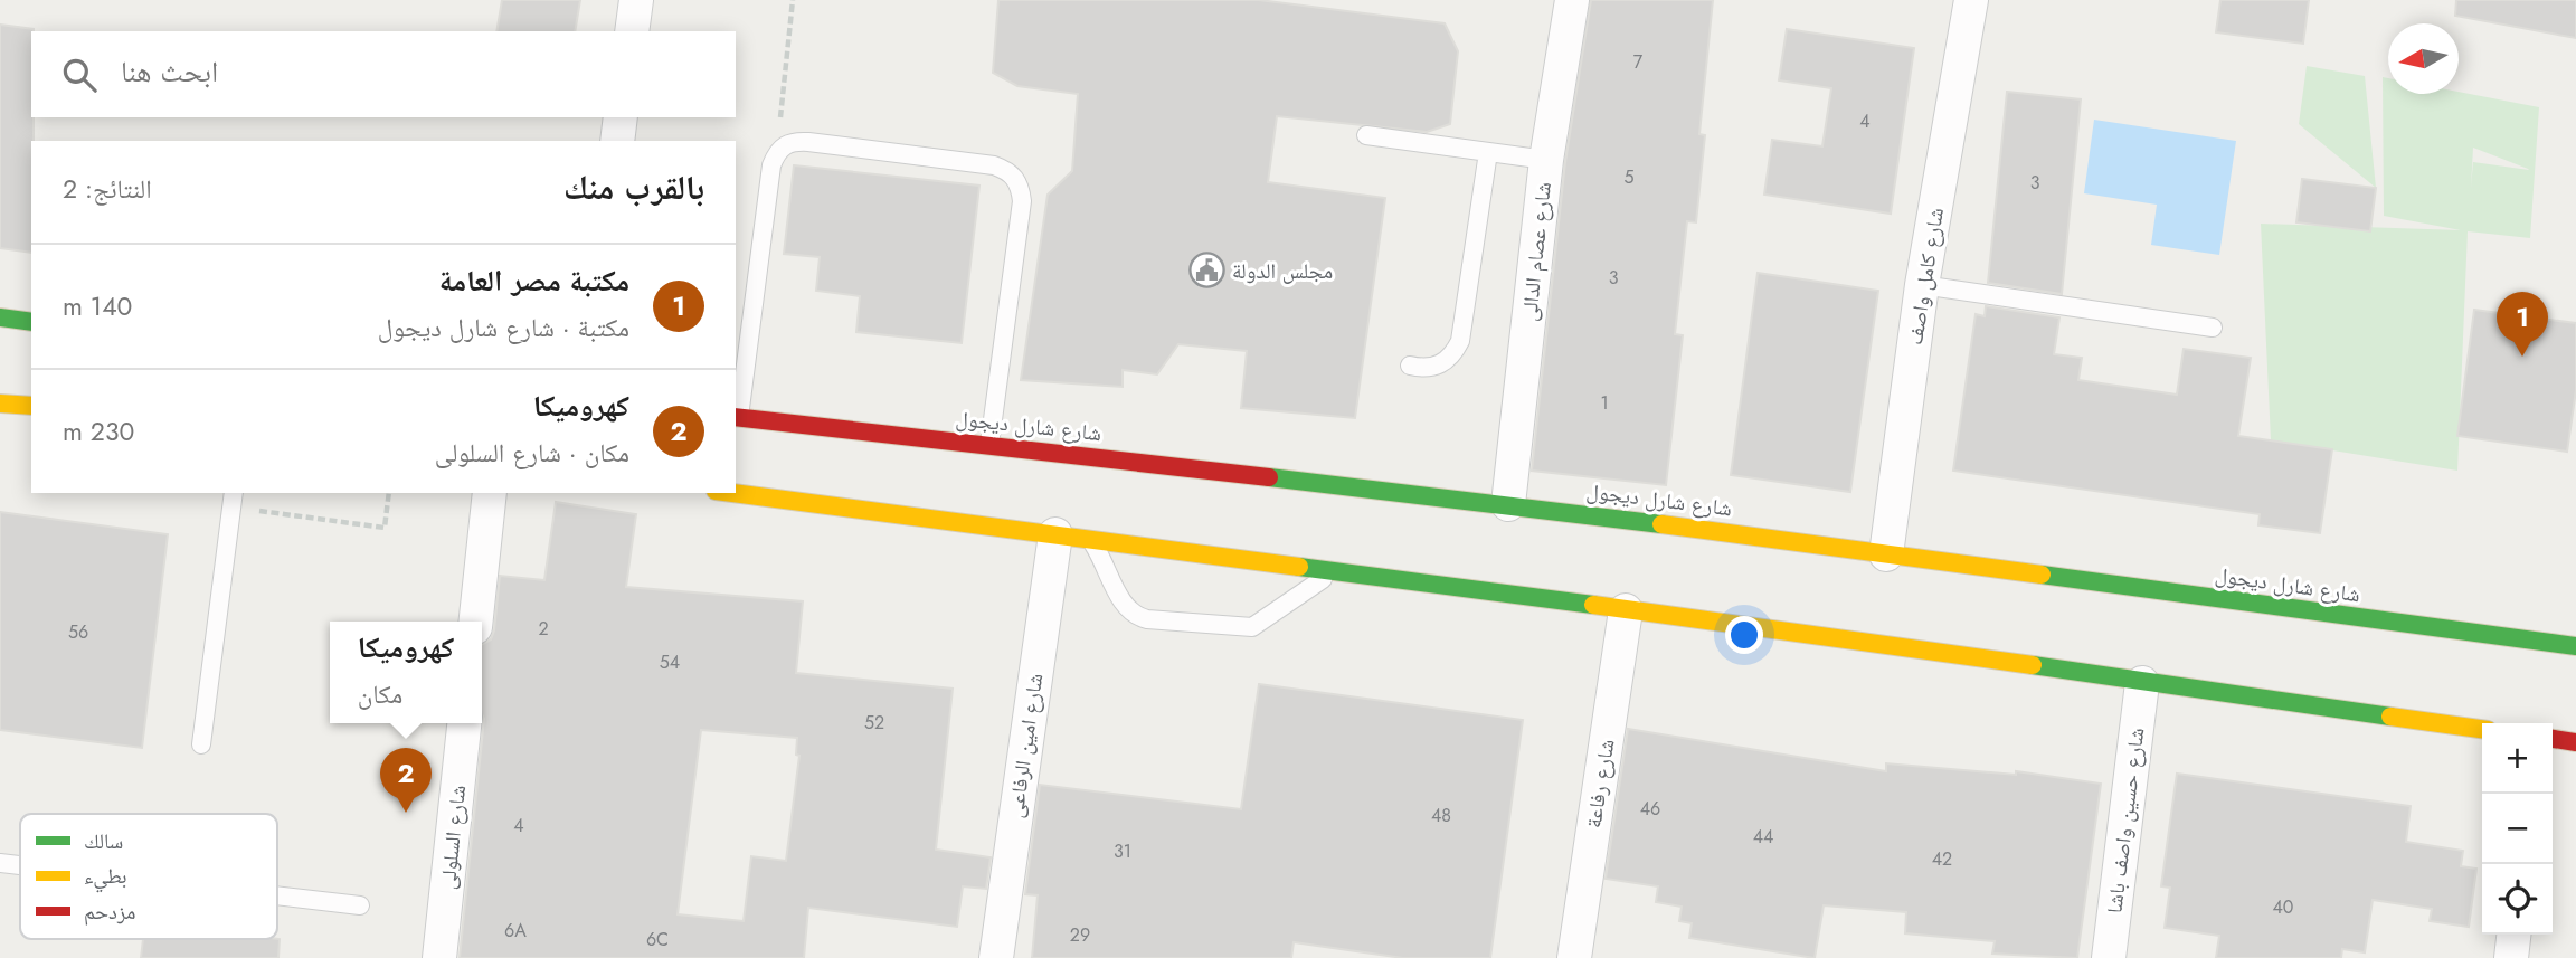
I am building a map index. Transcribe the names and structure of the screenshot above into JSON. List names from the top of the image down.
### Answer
{
  "streets": {
    "main road": ["شارع شارل ديجول"],
    "street": [
      "شارع عصام الدالى",
      "شارع كامل واصف",
      "شارع امين الرفاعى",
      "شارع رفاعة",
      "شارع حسين واصف باشا",
      "شارع السلولى"
    ]
  },
  "crossings": [
    ["شارع عصام الدالى", "شارع شارل ديجول"],
    ["شارع كامل واصف", "شارع شارل ديجول"]
  ],
  "places": {
    "public building": ["مجلس الدولة"]
  },
  "house_numbers": [
    "7",
    "4",
    "5",
    "3",
    "3",
    "1",
    "2",
    "56",
    "54",
    "52",
    "46",
    "48",
    "4",
    "44",
    "31",
    "42",
    "40",
    "6A",
    "29",
    "6C"
  ],
  "legend": ["سالك", "بطيء", "مزدحم"],
  "north": "left",
  "page": {
    "search": "ابحث هنا",
    "heading": ["بالقرب منك", "النتائج: 2"],
    "list": [
      {
        "mark": "1",
        "name": "مكتبة مصر العامة",
        "note": "مكتبة · شارع شارل ديجول",
        "value": "140 m"
      },
      {
        "mark": "2",
        "name": "كهروميكا",
        "note": "مكان · شارع السلولى",
        "value": "230 m"
      }
    ],
    "pins": ["1", "2"],
    "popup": ["كهروميكا", "مكان"],
    "map_buttons": ["+", "−"]
  }
}
